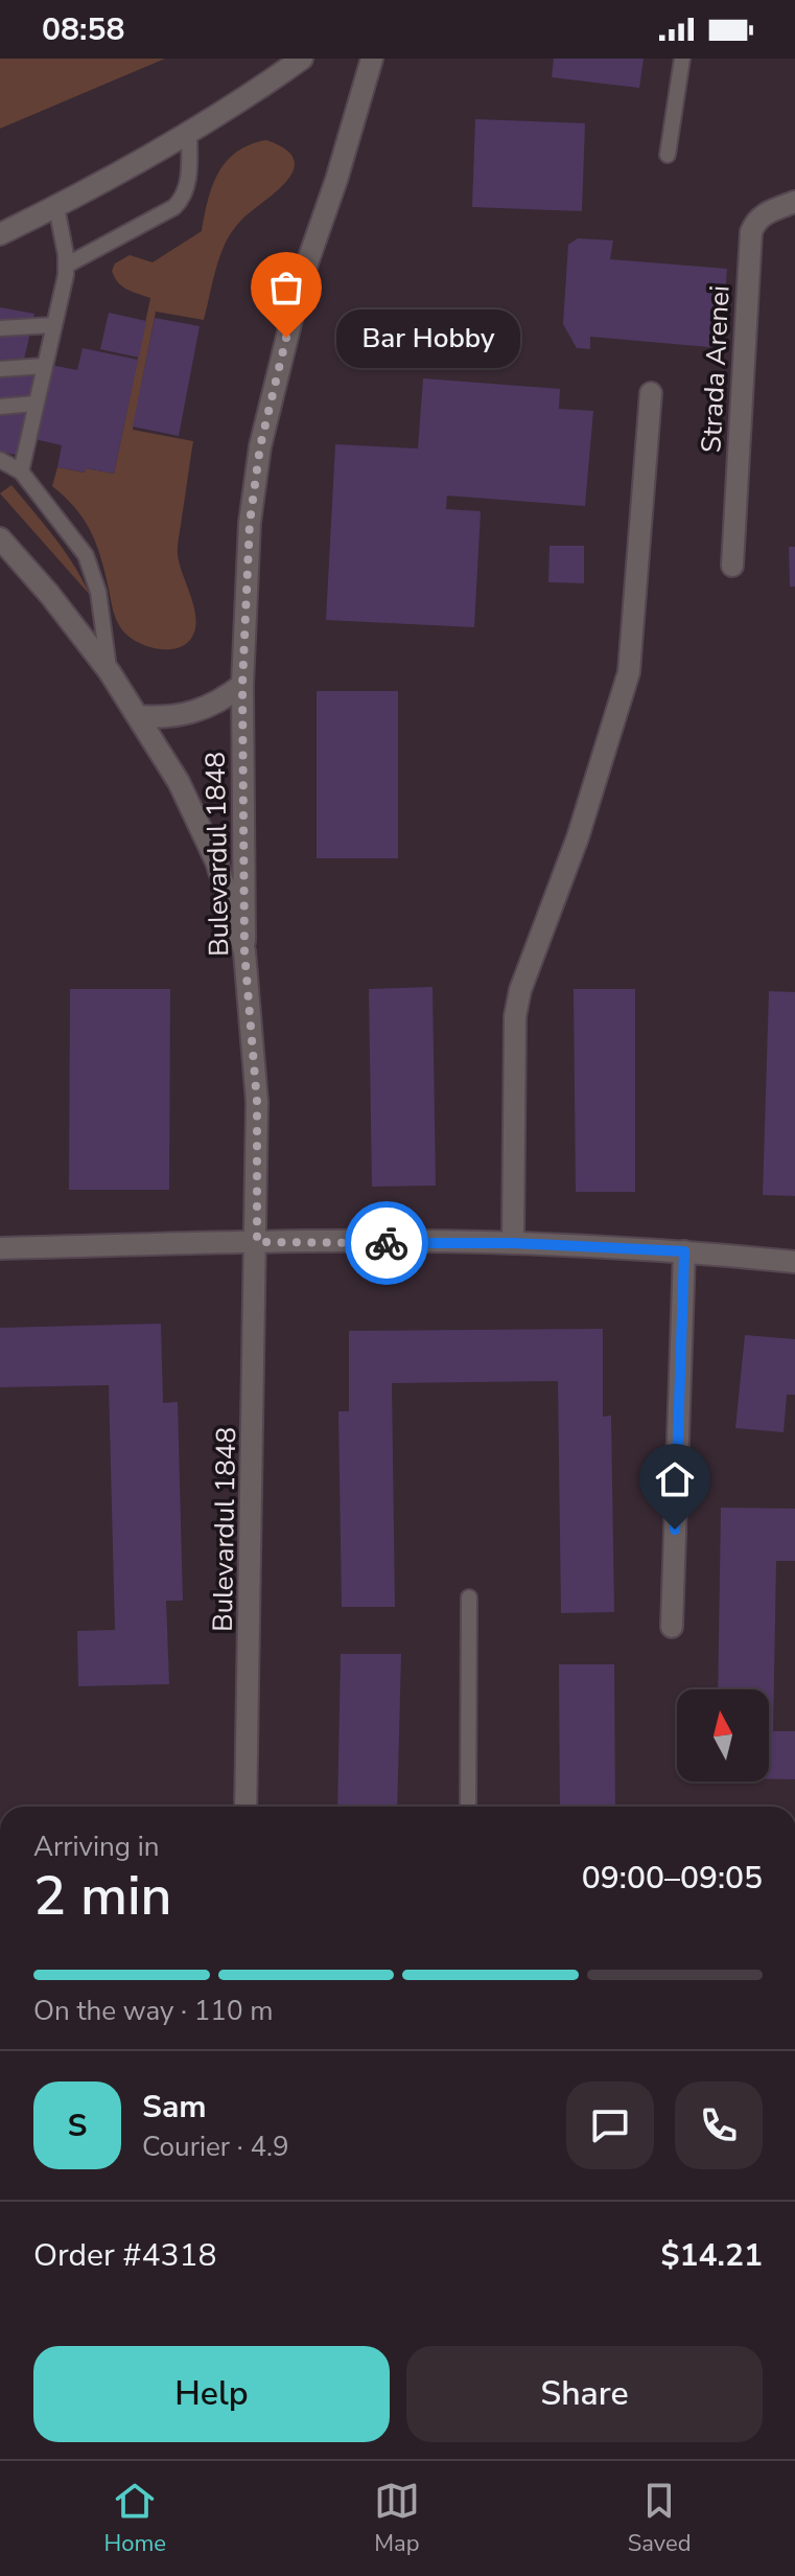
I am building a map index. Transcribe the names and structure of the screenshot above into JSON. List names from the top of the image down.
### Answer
{
  "streets": {
    "street": ["Strada Arenei", "Bulevardul 1848"]
  },
  "places": ["Bar Hobby"],
  "north": "top",
  "page": {
    "status": "08:58",
    "bubble": "Bar Hobby",
    "heading": ["2 min", "Arriving in", "09:00–09:05"],
    "panel": [
      "Sam",
      "Courier · 4.9",
      "Order #4318",
      "$14.21"
    ],
    "bar": "On the way · 110 m",
    "round": "S",
    "buttons": ["Help", "Share"],
    "tabs": ["Home", "Map", "Saved"]
  }
}
